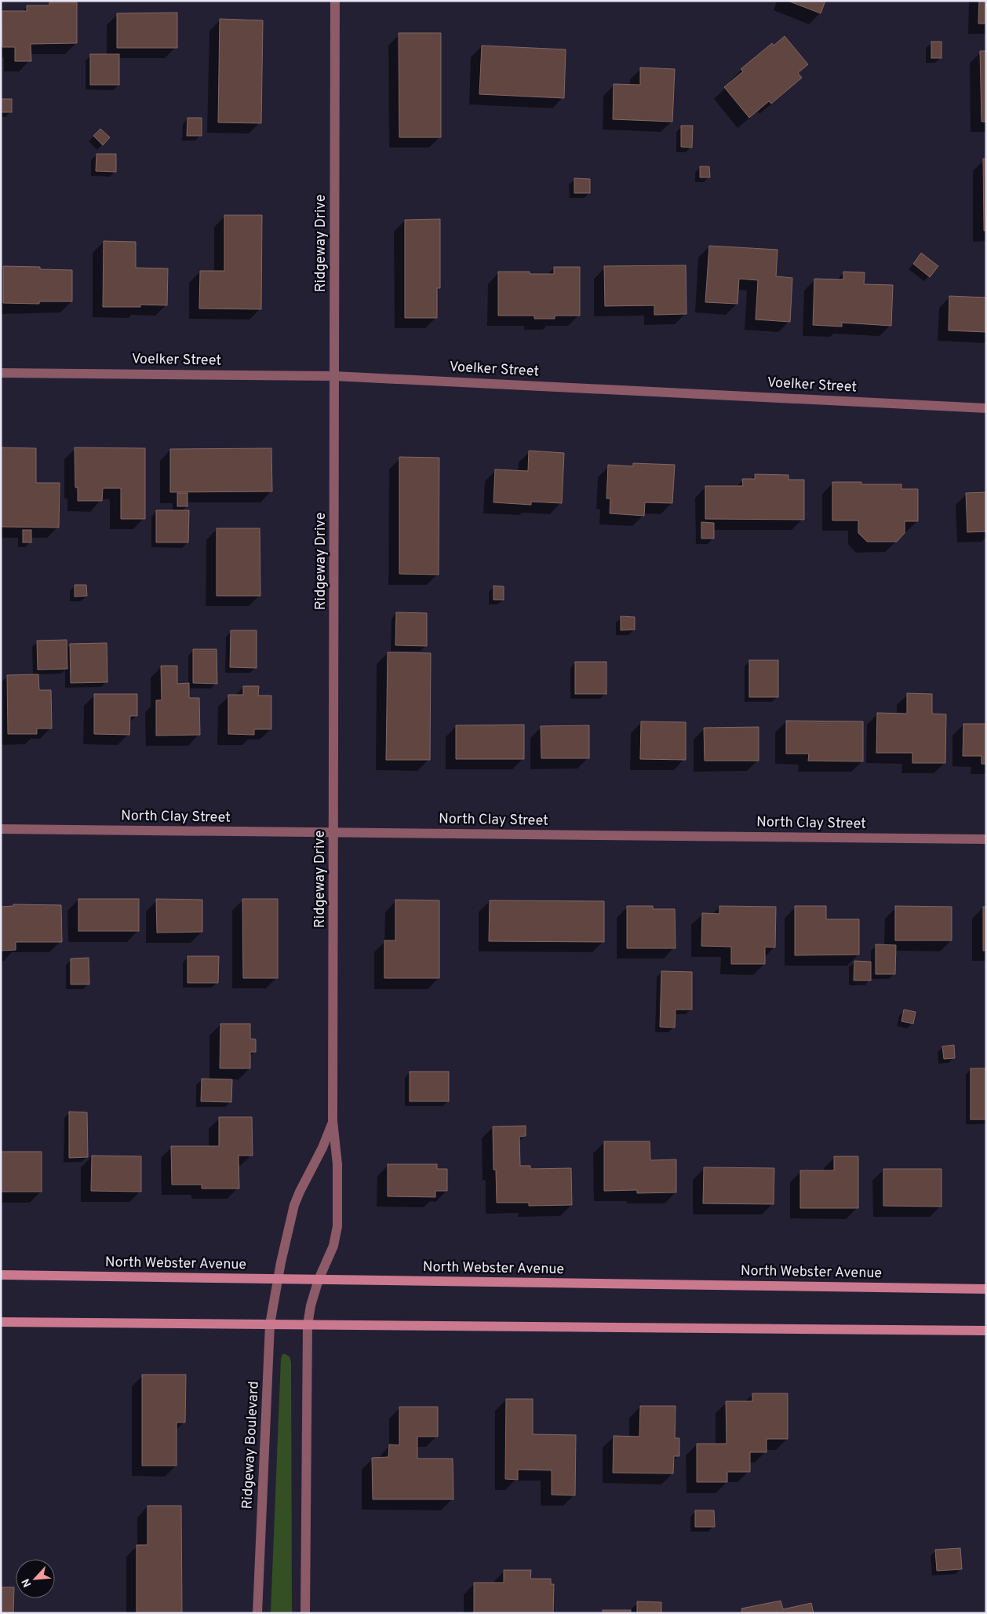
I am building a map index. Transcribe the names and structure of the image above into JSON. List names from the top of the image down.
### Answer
{
  "streets": {
    "main road": ["North Webster Avenue"],
    "street": [
      "Ridgeway Drive",
      "Voelker Street",
      "North Clay Street",
      "Ridgeway Boulevard"
    ]
  },
  "crossings": [
    ["Ridgeway Drive", "Voelker Street"],
    ["Ridgeway Drive", "North Clay Street"],
    ["Ridgeway Drive", "North Webster Avenue"],
    ["Ridgeway Drive", "Ridgeway Boulevard"],
    ["North Webster Avenue", "Ridgeway Boulevard"]
  ],
  "north": "bottom left"
}
